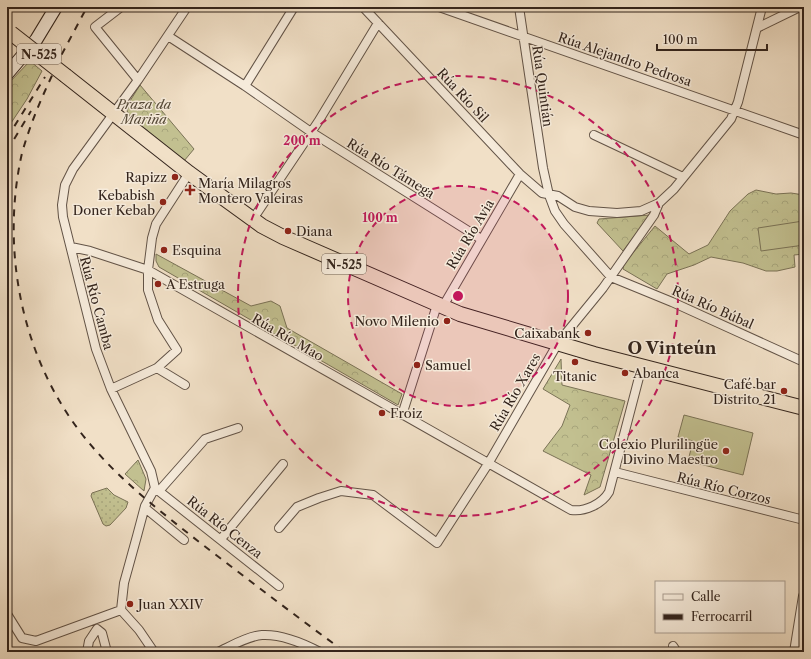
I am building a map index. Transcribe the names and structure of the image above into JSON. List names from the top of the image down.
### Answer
{
  "streets": {
    "highway": ["N-525"],
    "street": [
      "Rúa Alejandro Pedrosa",
      "Rúa Quintián",
      "Rúa Río Sil",
      "Rúa Río Támega",
      "Rúa Río Avia",
      "Rúa Río Camba",
      "Rúa Río Búbal",
      "Rúa Río Mao",
      "Rúa Río Xares",
      "Rúa Río Corzos",
      "Rúa Río Cenza"
    ]
  },
  "crossings": [
    ["N-525", "Rúa Río Avia"],
    ["N-525", "Rúa Río Camba"],
    ["N-525", "Rúa Río Mao"],
    ["N-525", "Rúa Río Xares"],
    ["Rúa Alejandro Pedrosa", "Rúa Quintián"],
    ["Rúa Quintián", "Rúa Río Sil"],
    ["Rúa Río Sil", "Rúa Río Avia"],
    ["Rúa Río Támega", "Rúa Río Avia"],
    ["Rúa Río Támega", "Rúa Río Camba"],
    ["Rúa Río Avia", "Rúa Río Mao"],
    ["Rúa Río Camba", "Rúa Río Mao"],
    ["Rúa Río Camba", "Rúa Río Cenza"],
    ["Rúa Río Búbal", "Rúa Río Xares"],
    ["Rúa Río Mao", "Rúa Río Xares"],
    ["Rúa Río Mao", "Rúa Río Corzos"]
  ],
  "districts": ["O Vinteún"],
  "parks": ["Praza da Mariña"],
  "places": {
    "other": [
      "Rapizz",
      "Kebabish Doner Kebab",
      "Diana",
      "Esquina",
      "A Estruga",
      "Novo Milenio",
      "Caixabank",
      "Titanic",
      "Samuel",
      "Abanca",
      "Café bar Distrito 21",
      "Froiz",
      "Colexio Plurilingüe Divino Maestro",
      "Juan XXIV"
    ],
    "health": ["María Milagros Montero Valeiras"]
  },
  "legend": ["Calle", "Ferrocarril"],
  "scale_bar": "100 m",
  "rings": ["200 m", "100 m"]
}
